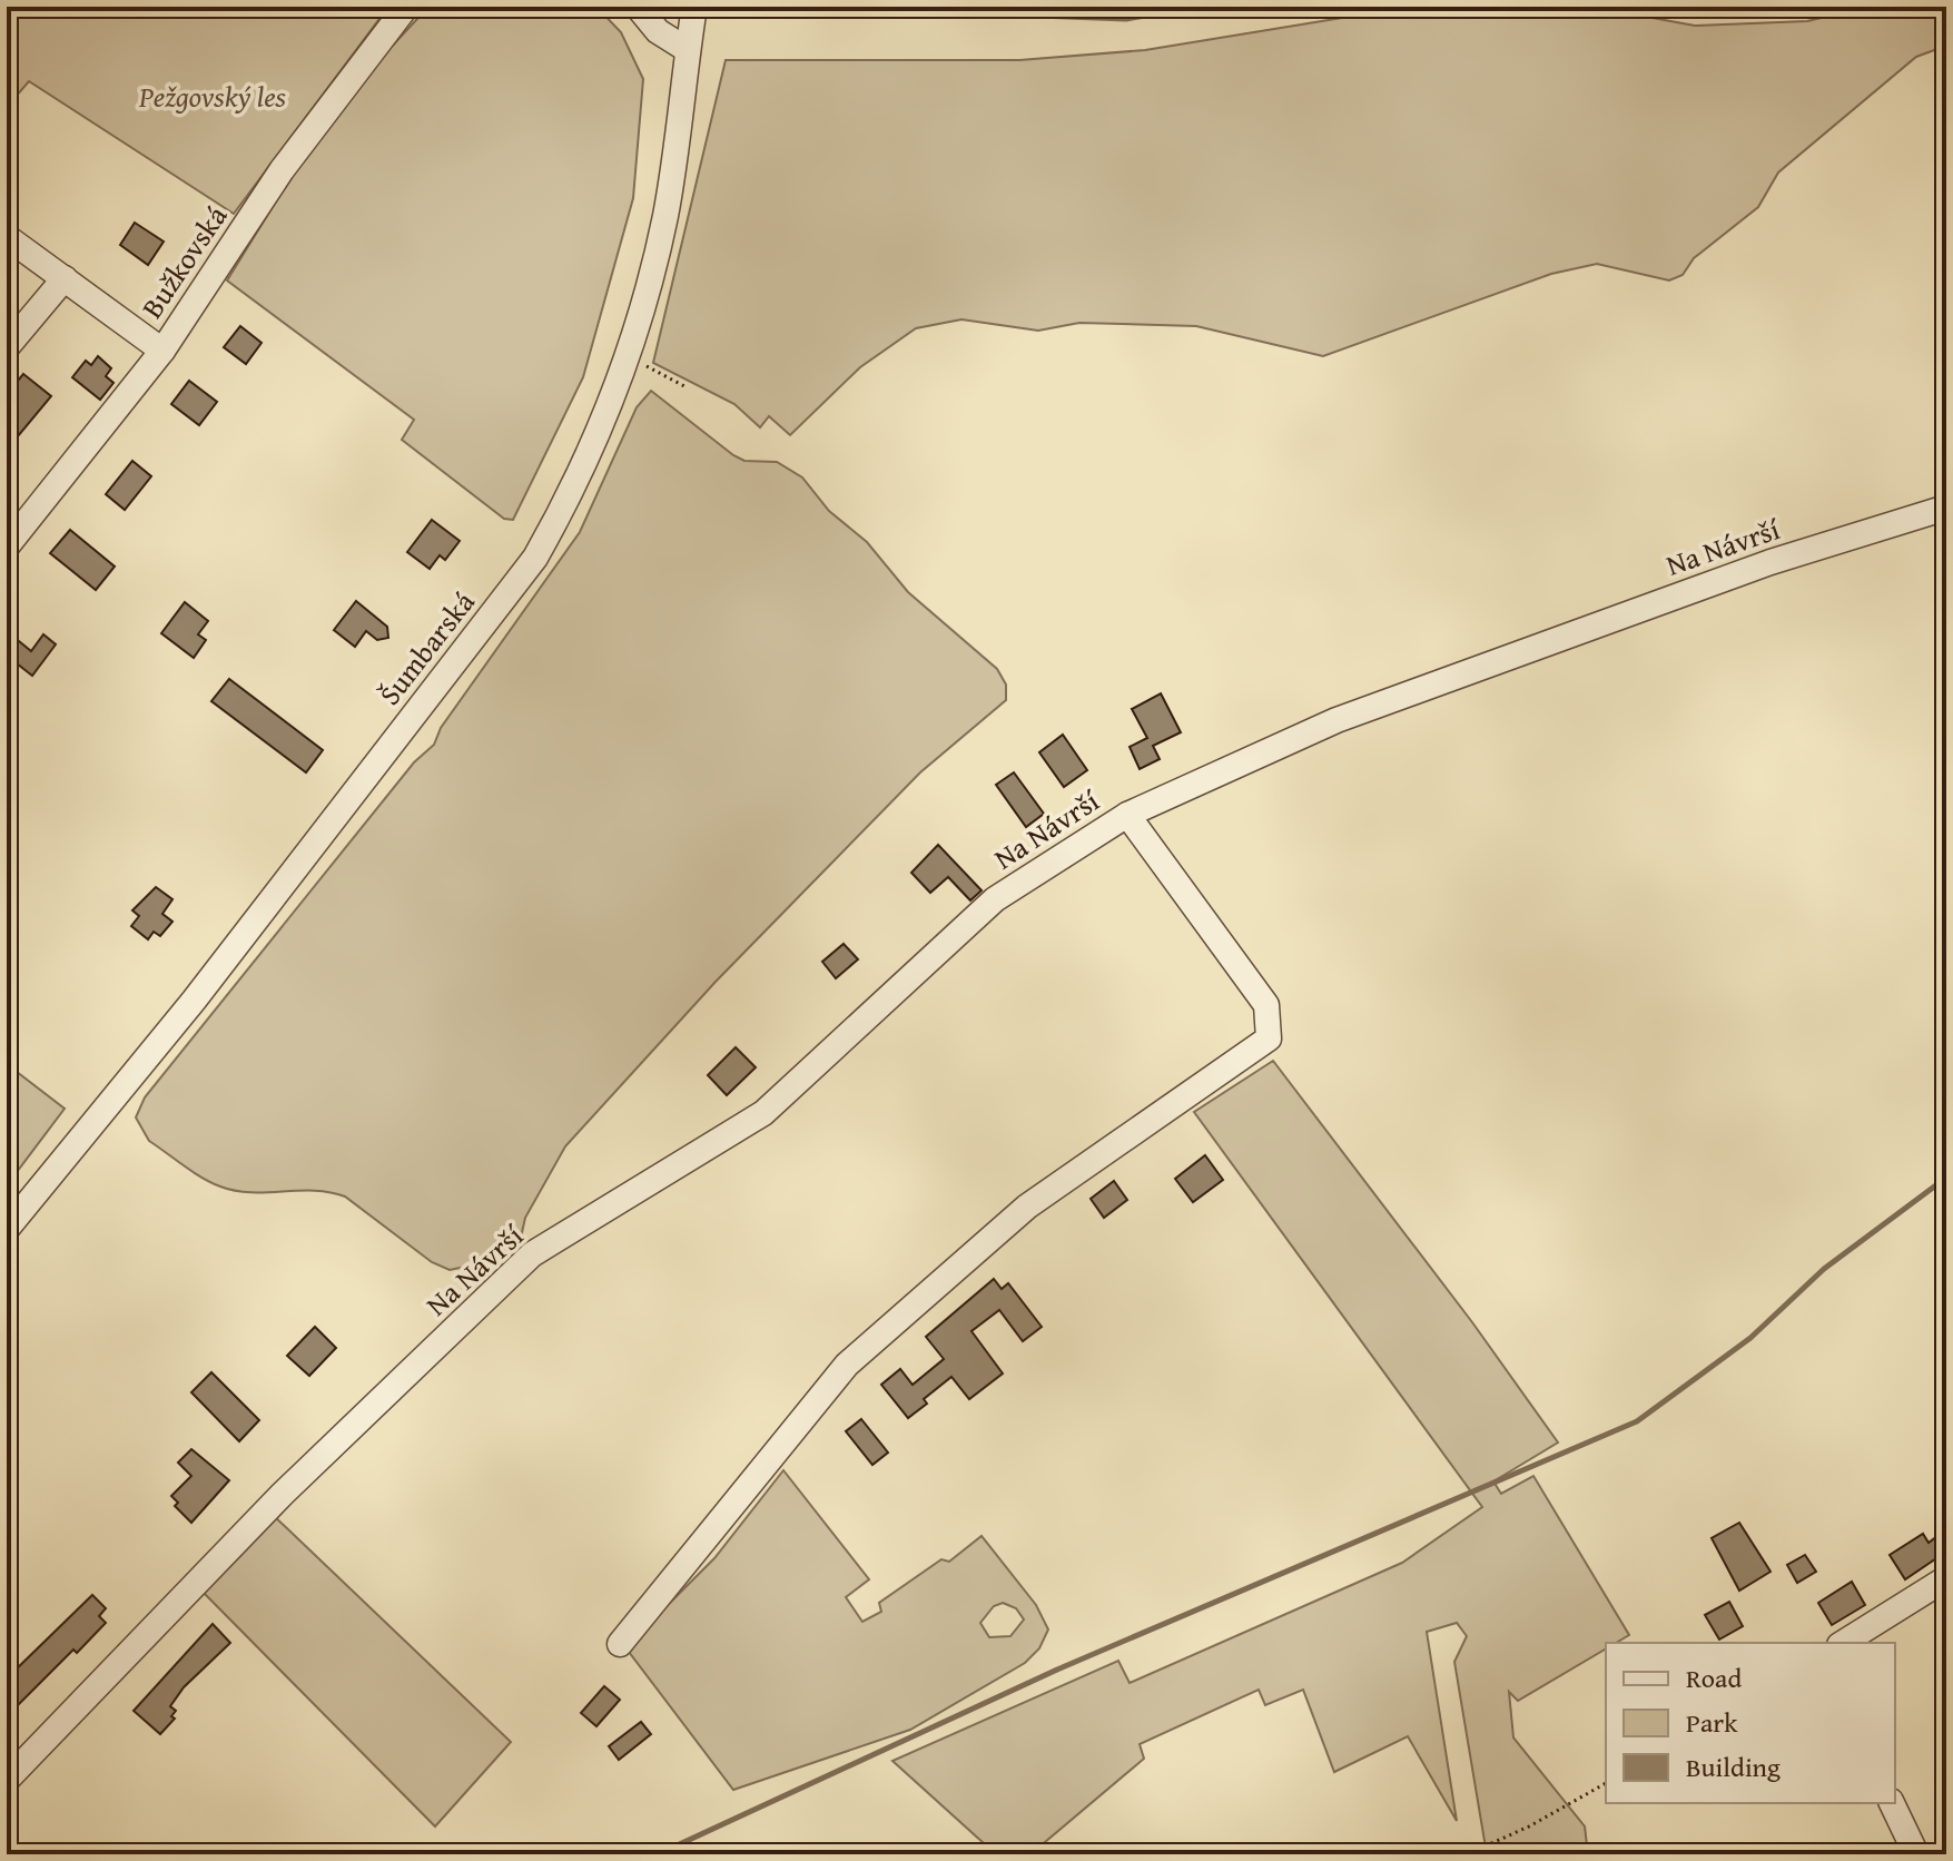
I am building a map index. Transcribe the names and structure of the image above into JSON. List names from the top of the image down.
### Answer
{
  "streets": {
    "street": ["Bužkovská", "Na Návrší", "Šumbarská"]
  },
  "parks": ["Pežgovský les"],
  "legend": ["Road", "Park", "Building"]
}
